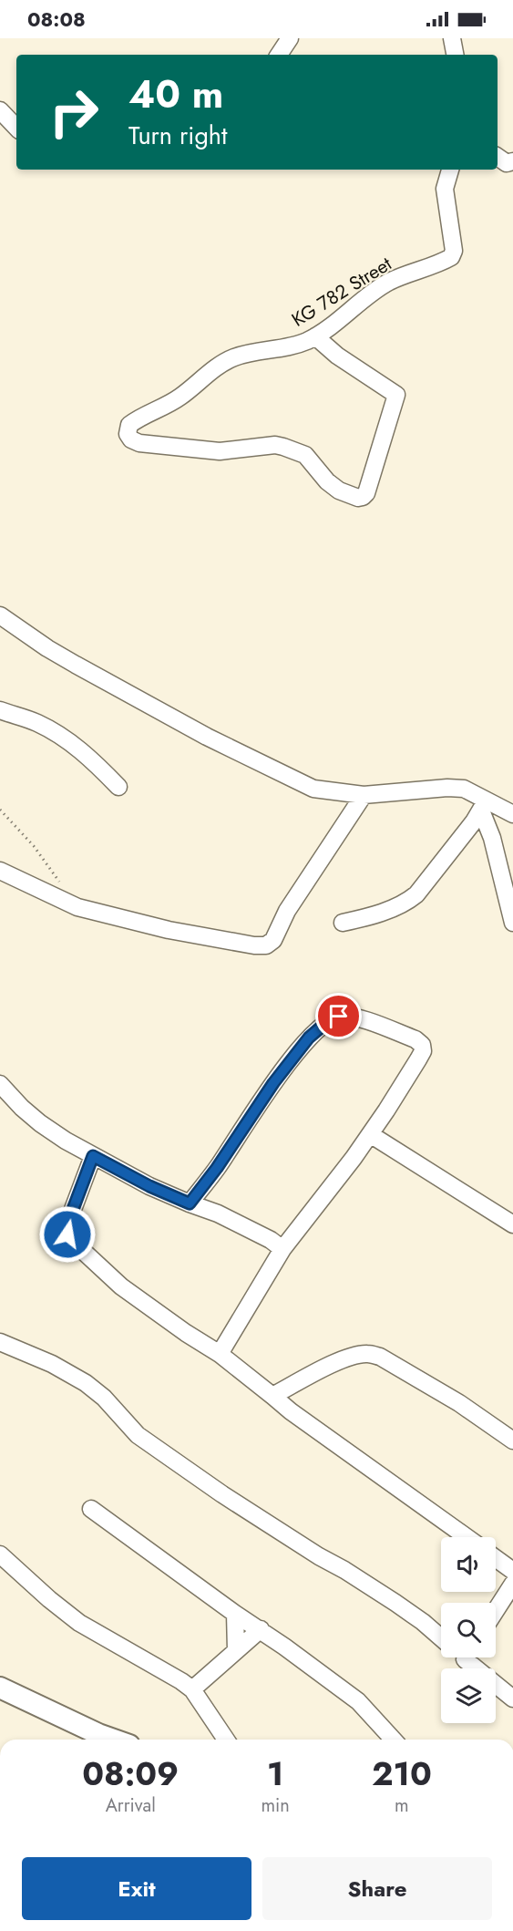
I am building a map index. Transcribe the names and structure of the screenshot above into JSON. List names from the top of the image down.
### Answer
{
  "streets": {
    "street": ["KG 782 Street"]
  },
  "page": {
    "status": "08:08",
    "turn": ["40 m", "Turn right"],
    "eta": [
      "08:09",
      "Arrival",
      "1",
      "min",
      "210",
      "m"
    ],
    "buttons": ["Exit", "Share"]
  }
}
